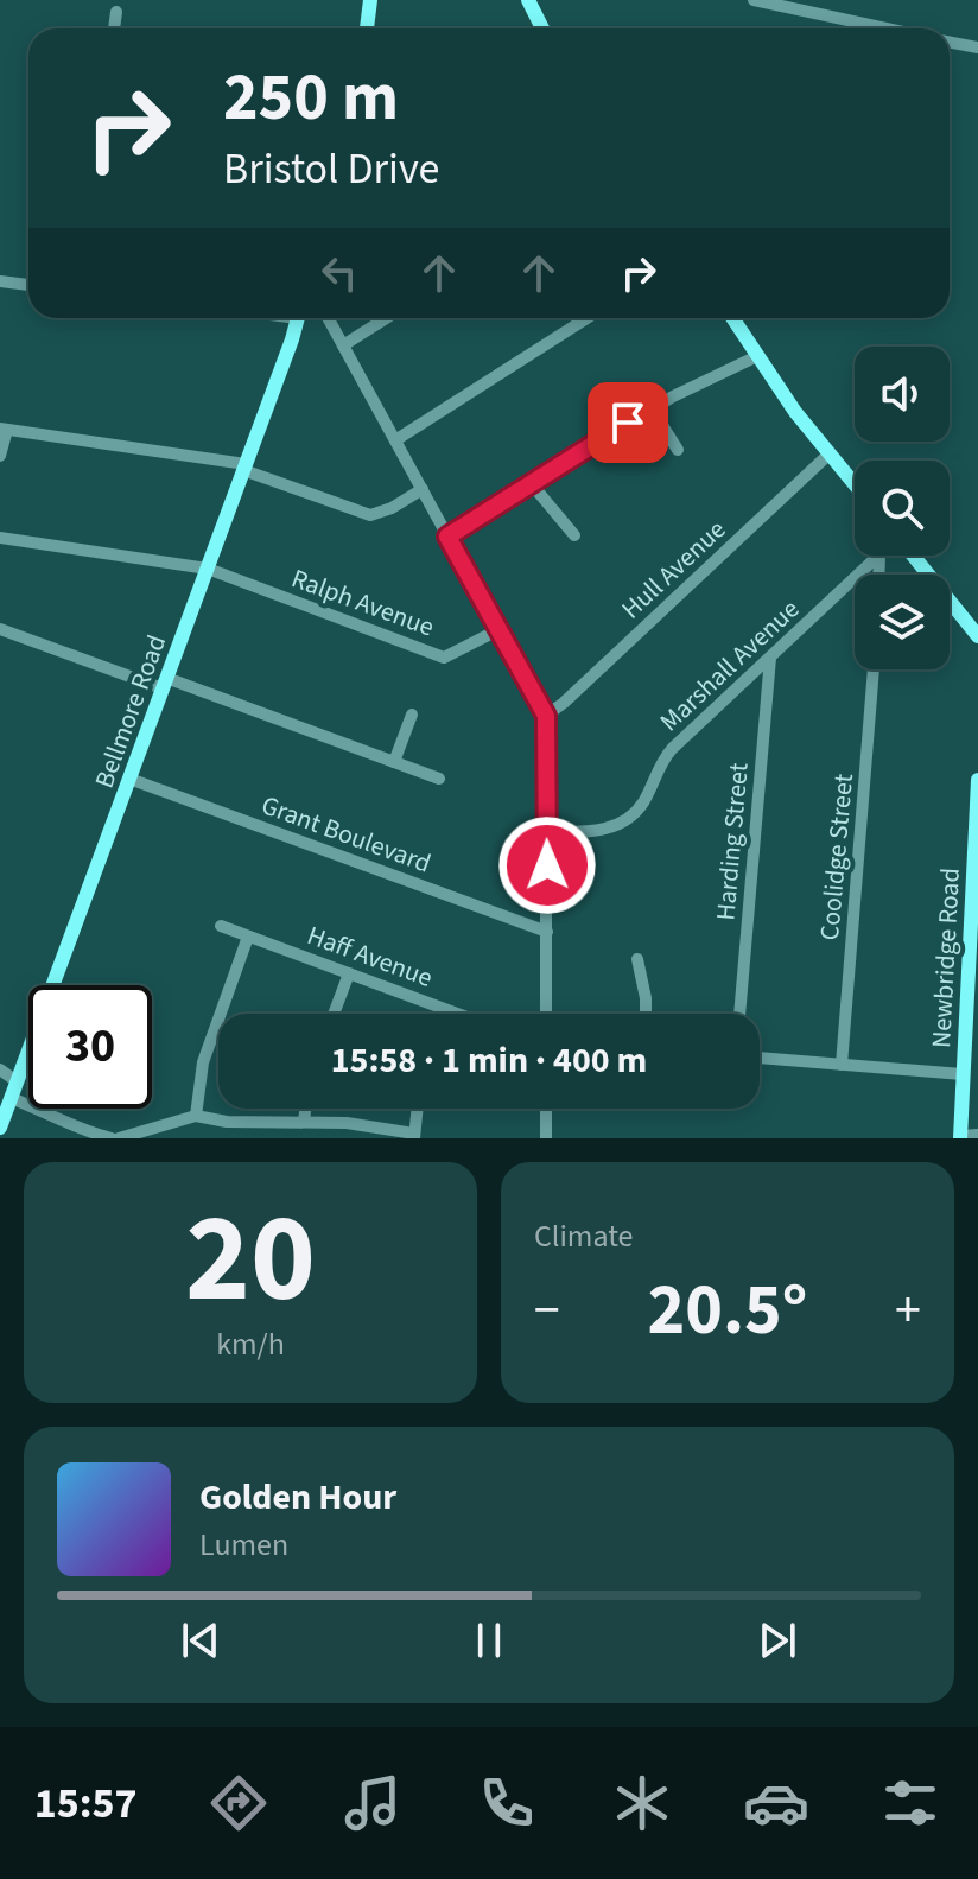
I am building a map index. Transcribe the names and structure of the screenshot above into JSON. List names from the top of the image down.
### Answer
{
  "streets": {
    "main road": ["Bellmore Road", "Newbridge Road"],
    "street": [
      "Hull Avenue",
      "Ralph Avenue",
      "Marshall Avenue",
      "Grant Boulevard",
      "Harding Street",
      "Coolidge Street",
      "Haff Avenue"
    ]
  },
  "crossings": [
    ["Ralph Avenue", "Bellmore Road"],
    ["Marshall Avenue", "Harding Street"],
    ["Bellmore Road", "Grant Boulevard"]
  ],
  "page": {
    "turn": ["250 m", "Bristol Drive"],
    "limit": "30",
    "trip": "15:58 · 1 min · 400 m",
    "tile": [
      ["20", "km/h"],
      "Climate"
    ],
    "heat": ["−", "20.5°", "+"],
    "song": ["Golden Hour", "Lumen"],
    "tabs": "15:57"
  }
}
